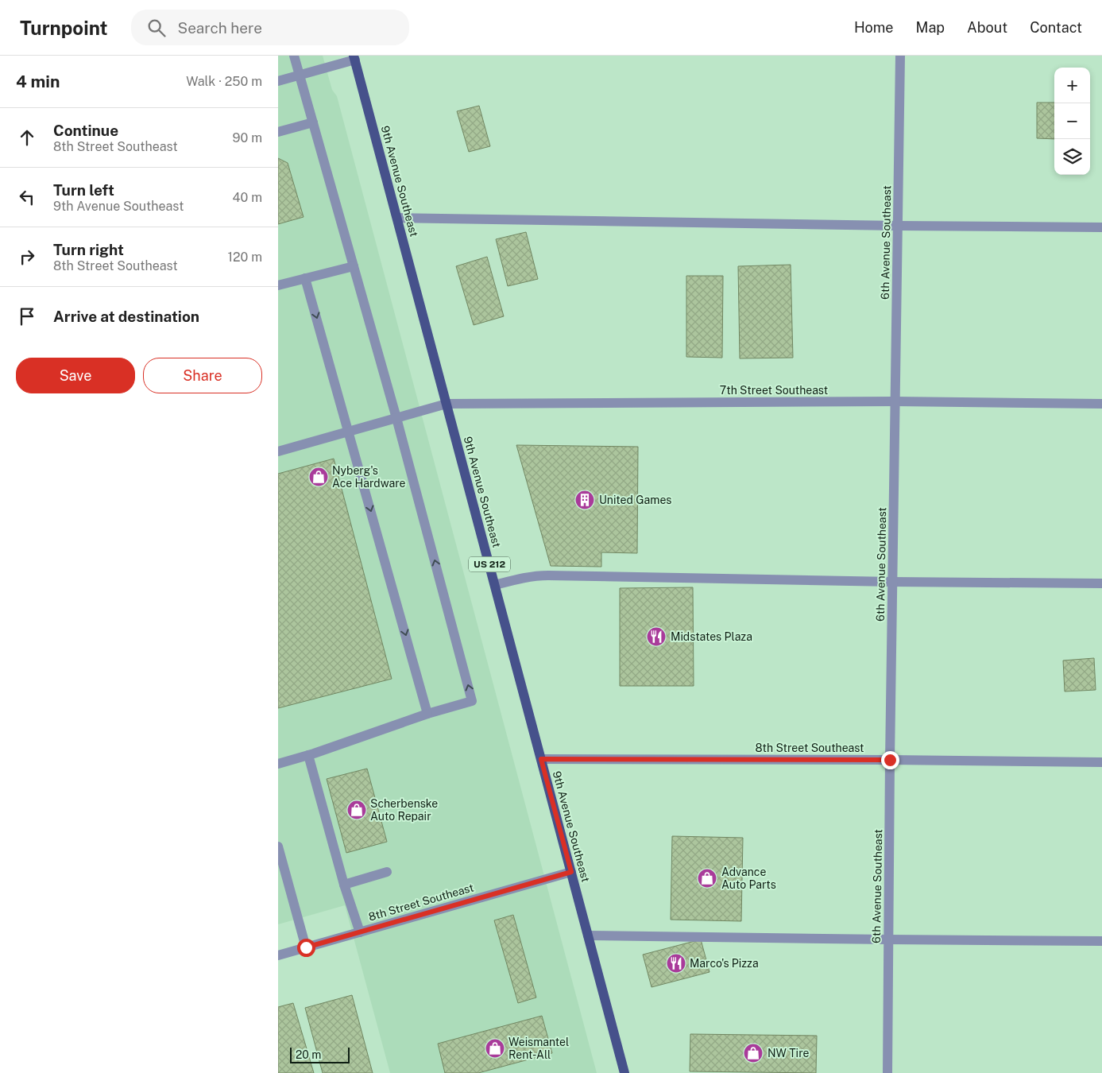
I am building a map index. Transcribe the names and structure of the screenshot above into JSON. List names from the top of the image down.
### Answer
{
  "streets": {
    "main road": ["9th Avenue Southeast", "US 212"],
    "street": ["6th Avenue Southeast", "7th Street Southeast", "8th Street Southeast"]
  },
  "crossings": [
    ["9th Avenue Southeast", "7th Street Southeast"],
    ["9th Avenue Southeast", "8th Street Southeast"],
    ["6th Avenue Southeast", "7th Street Southeast"],
    ["6th Avenue Southeast", "8th Street Southeast"]
  ],
  "places": {
    "shop": [
      "Nyberg's Ace Hardware",
      "Scherbenske Auto Repair",
      "Advance Auto Parts",
      "Weismantel Rent-All",
      "NW Tire"
    ],
    "building": ["United Games"],
    "restaurant": ["Midstates Plaza", "Marco's Pizza"]
  },
  "scale_bar": "20 m",
  "page": {
    "header": "Turnpoint",
    "search": "Search here",
    "nav": [
      "Home",
      "Map",
      "About",
      "Contact"
    ],
    "heading": ["4 min", "Walk · 250 m"],
    "map_buttons": ["+", "−"],
    "list": [
      ["Continue", "8th Street Southeast", "90 m"],
      ["Turn left", "9th Avenue Southeast", "40 m"],
      ["Turn right", "8th Street Southeast", "120 m"],
      "Arrive at destination"
    ],
    "buttons": ["Save", "Share"],
    "scale": "20 m"
  }
}
